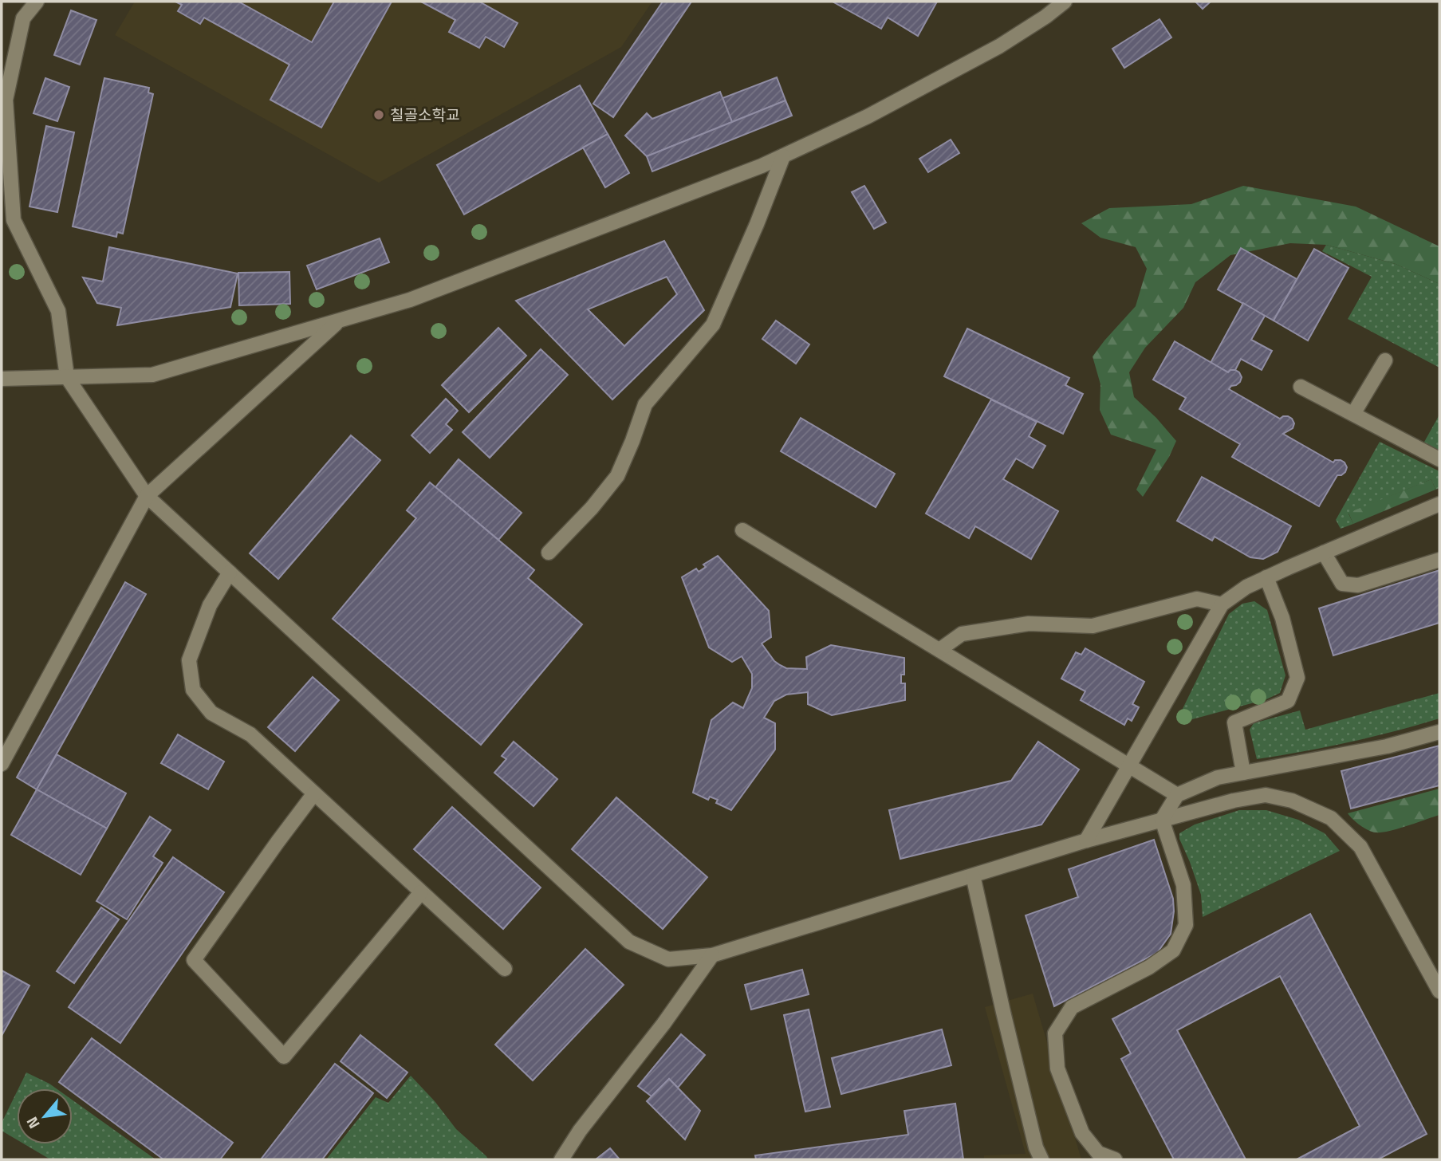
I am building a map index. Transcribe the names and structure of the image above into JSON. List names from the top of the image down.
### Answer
{
  "places": ["칠골소학교"],
  "north": "bottom left"
}
